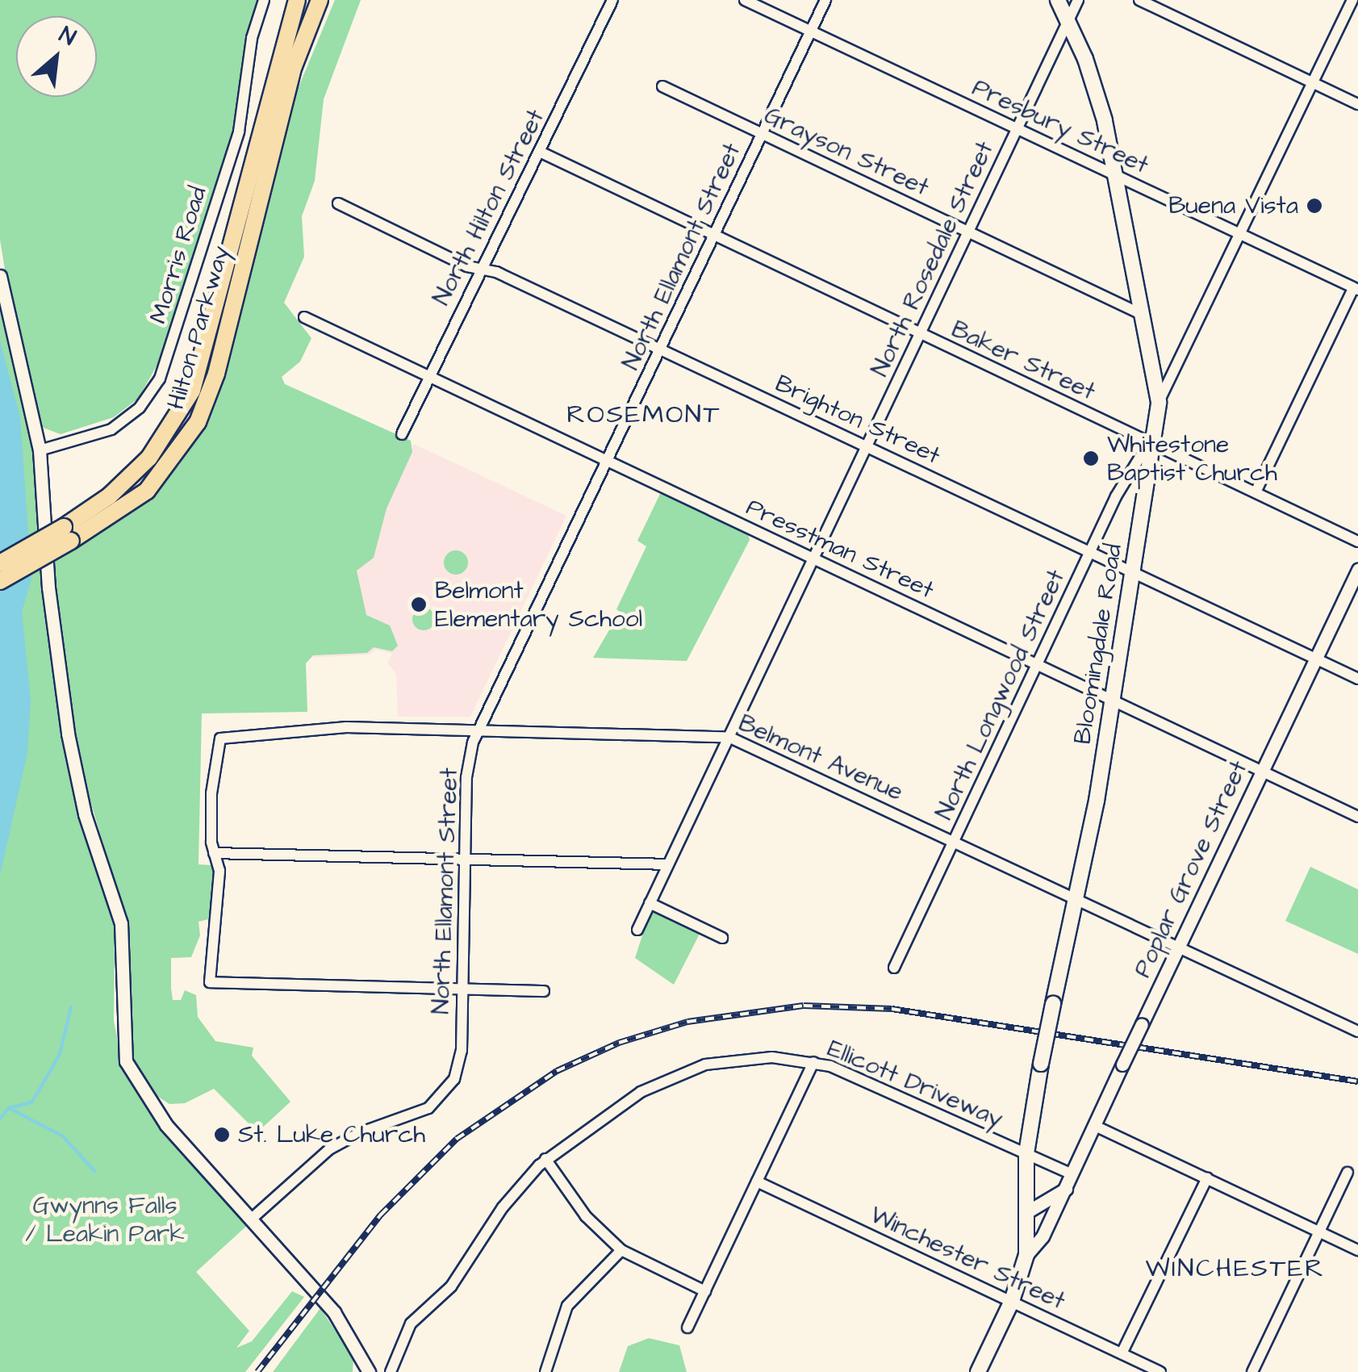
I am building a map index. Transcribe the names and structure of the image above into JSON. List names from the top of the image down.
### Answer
{
  "streets": {
    "main road": ["Hilton Parkway", "Bloomingdale Road"],
    "street": [
      "Presbury Street",
      "Grayson Street",
      "North Hilton Street",
      "Morris Road",
      "North Ellamont Street",
      "North Rosedale Street",
      "Baker Street",
      "Brighton Street",
      "Presstman Street",
      "North Longwood Street",
      "Belmont Avenue",
      "Poplar Grove Street",
      "Ellicott Driveway",
      "Winchester Street"
    ]
  },
  "crossings": [
    ["Presbury Street", "North Ellamont Street"],
    ["Presbury Street", "North Rosedale Street"],
    ["Presbury Street", "Bloomingdale Road"],
    ["Grayson Street", "North Ellamont Street"],
    ["Grayson Street", "North Rosedale Street"],
    ["Grayson Street", "Bloomingdale Road"],
    ["North Hilton Street", "Baker Street"],
    ["North Hilton Street", "Brighton Street"],
    ["North Hilton Street", "Presstman Street"],
    ["North Ellamont Street", "Baker Street"],
    ["North Ellamont Street", "Brighton Street"],
    ["North Ellamont Street", "Presstman Street"],
    ["North Ellamont Street", "Belmont Avenue"],
    ["North Rosedale Street", "Baker Street"],
    ["North Rosedale Street", "Brighton Street"],
    ["North Rosedale Street", "Presstman Street"],
    ["North Rosedale Street", "Bloomingdale Road"],
    ["North Rosedale Street", "Belmont Avenue"],
    ["Baker Street", "Bloomingdale Road"],
    ["Baker Street", "North Longwood Street"],
    ["Brighton Street", "Bloomingdale Road"],
    ["Brighton Street", "North Longwood Street"],
    ["Brighton Street", "Poplar Grove Street"],
    ["Presstman Street", "Bloomingdale Road"],
    ["Presstman Street", "North Longwood Street"],
    ["Presstman Street", "Poplar Grove Street"],
    ["Bloomingdale Road", "North Longwood Street"],
    ["Bloomingdale Road", "Belmont Avenue"],
    ["Bloomingdale Road", "Poplar Grove Street"],
    ["Bloomingdale Road", "Ellicott Driveway"],
    ["Bloomingdale Road", "Winchester Street"],
    ["North Longwood Street", "Belmont Avenue"],
    ["Belmont Avenue", "Poplar Grove Street"],
    ["Poplar Grove Street", "Ellicott Driveway"]
  ],
  "districts": ["ROSEMONT", "WINCHESTER"],
  "parks": ["Gwynns Falls / Leakin Park"],
  "places": [
    "Buena Vista",
    "Whitestone Baptist Church",
    "Belmont Elementary School",
    "St. Luke Church"
  ],
  "north": "top right"
}
